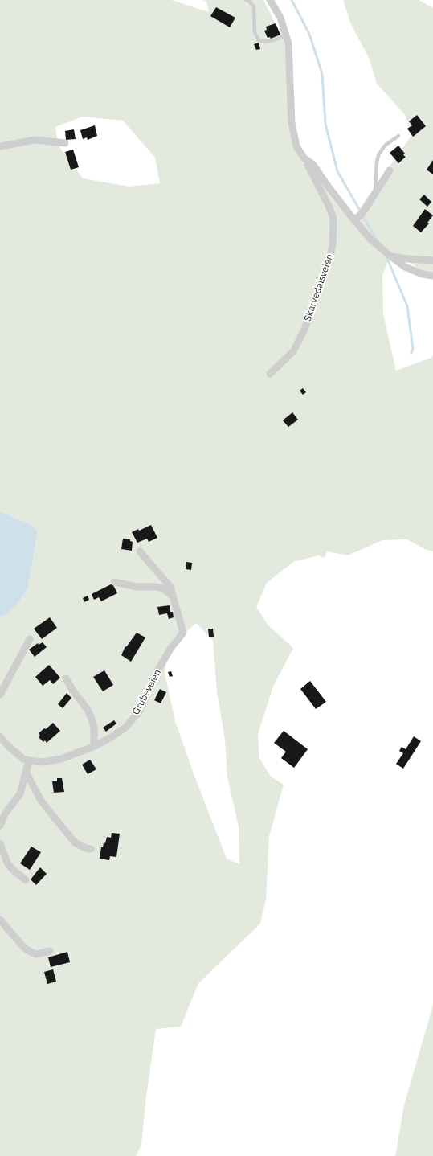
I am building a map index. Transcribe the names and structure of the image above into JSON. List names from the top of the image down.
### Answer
{
  "streets": {
    "street": ["Skarvedalsveien", "Grubeveien"]
  }
}
